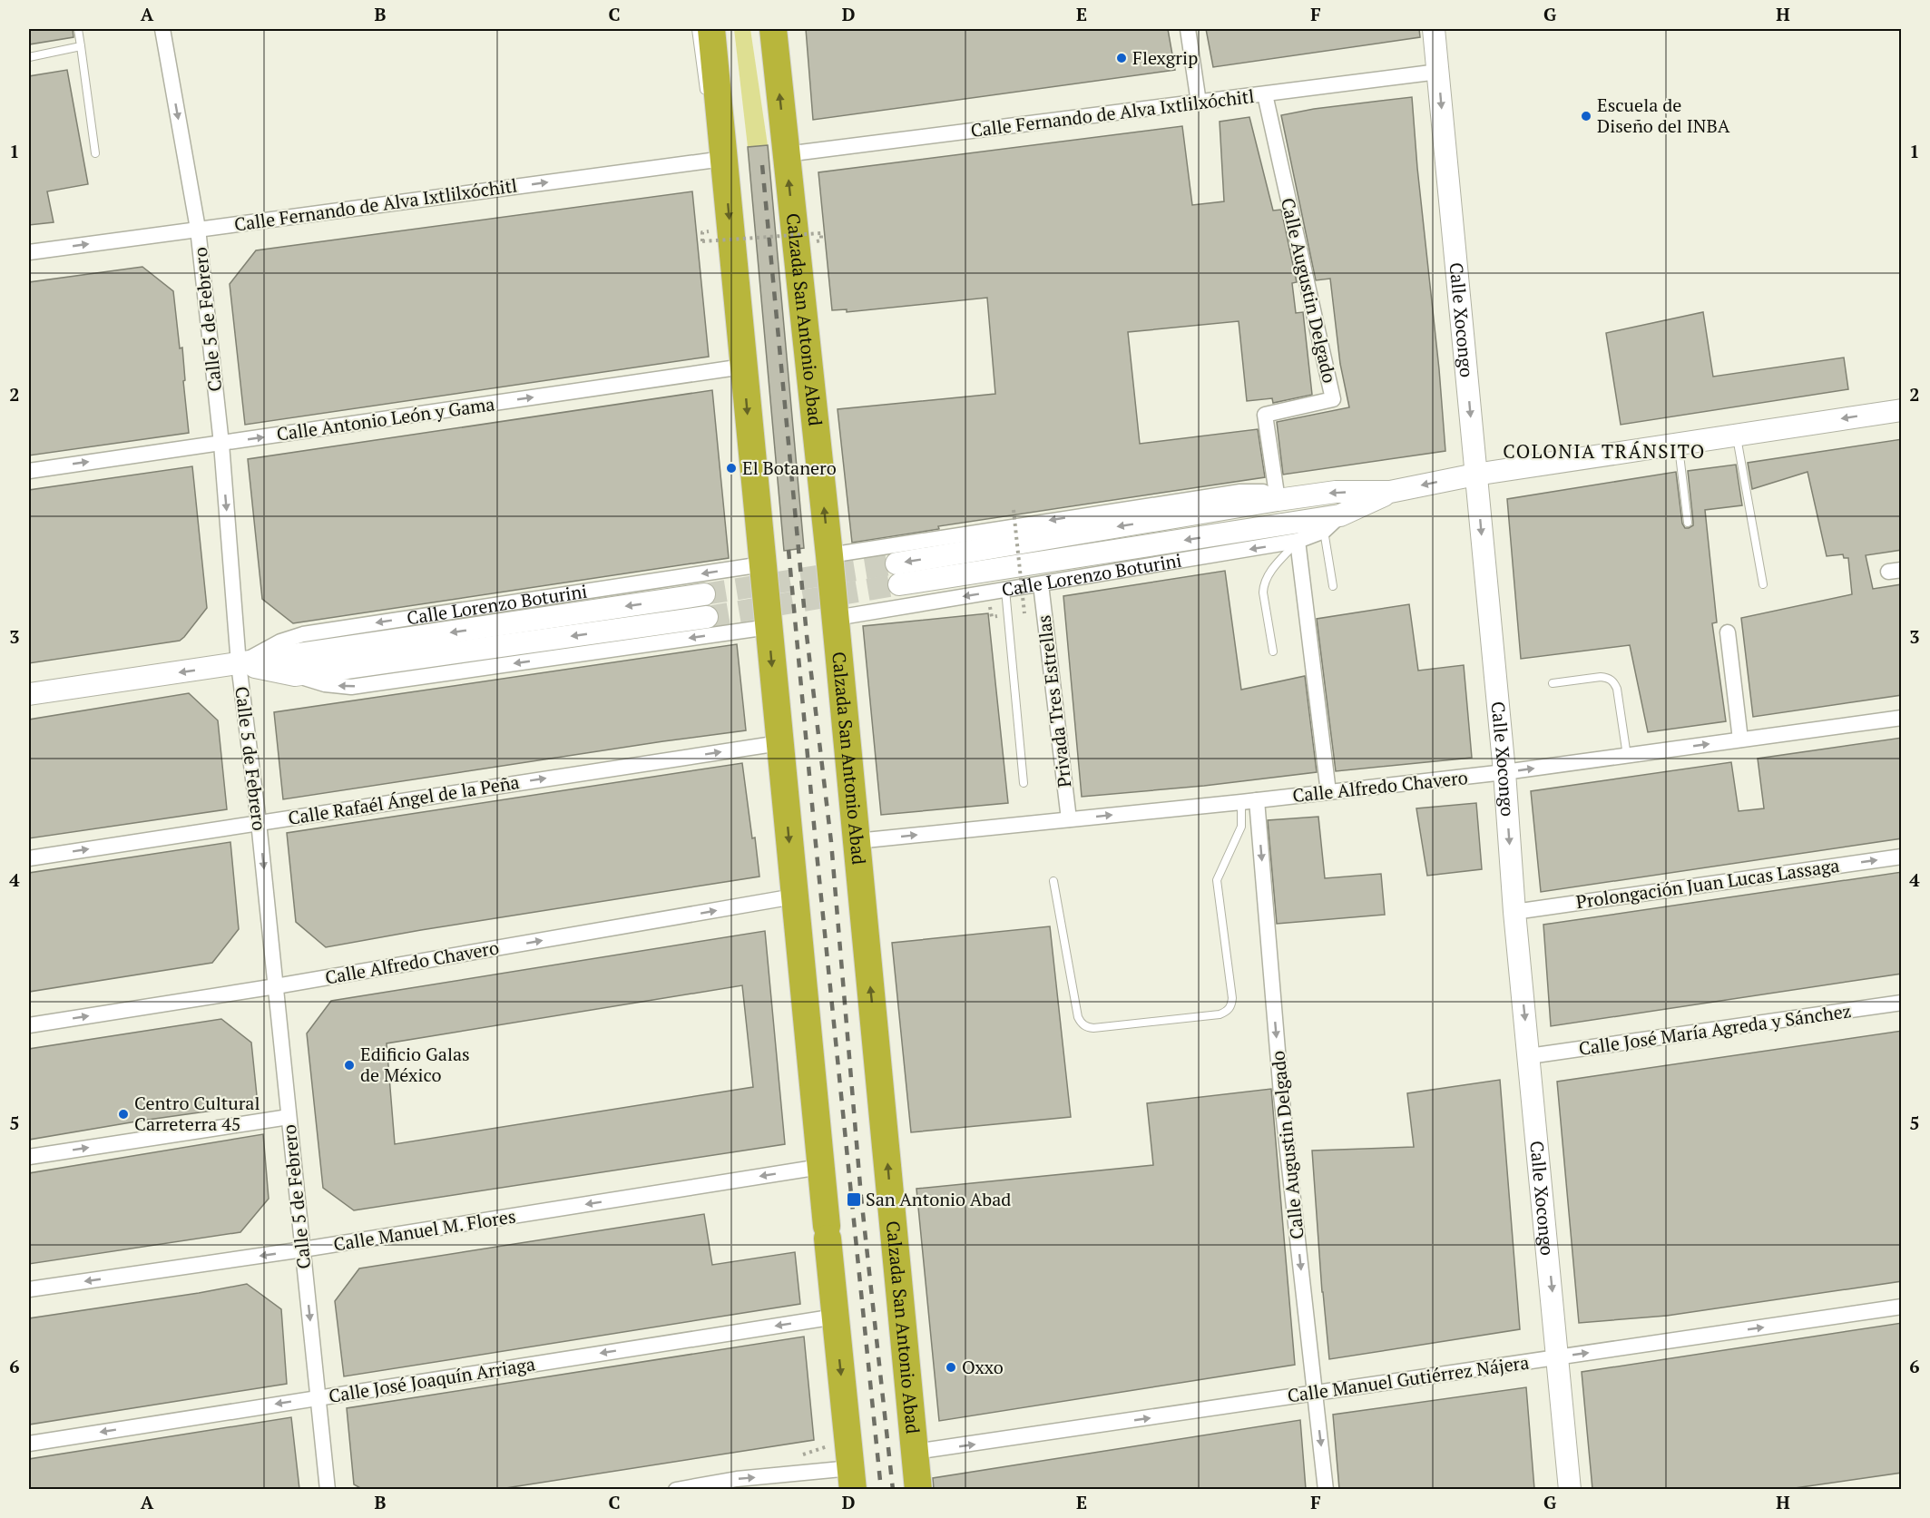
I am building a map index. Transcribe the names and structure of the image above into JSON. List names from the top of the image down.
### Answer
{
  "streets": {
    "highway": ["Calzada San Antonio Abad"],
    "main road": ["Calle Xocongo", "Calle Lorenzo Boturini"],
    "street": [
      "Calle Fernando de Alva Ixtlilxóchitl",
      "Calle Augustin Delgado",
      "Calle 5 de Febrero",
      "Calle Antonio León y Gama",
      "Privada Tres Estrellas",
      "Calle Alfredo Chavero",
      "Calle Rafaél Ángel de la Peña",
      "Prolongación Juan Lucas Lassaga",
      "Calle José María Agreda y Sánchez",
      "Calle Manuel M. Flores",
      "Calle Manuel Gutiérrez Nájera",
      "Calle José Joaquín Arriaga"
    ]
  },
  "crossings": [
    ["Calle Fernando de Alva Ixtlilxóchitl", "Calle Augustin Delgado"],
    ["Calle Fernando de Alva Ixtlilxóchitl", "Calle 5 de Febrero"],
    ["Calle Fernando de Alva Ixtlilxóchitl", "Calzada San Antonio Abad"],
    ["Calle Fernando de Alva Ixtlilxóchitl", "Calle Xocongo"],
    ["Calle Augustin Delgado", "Calle Lorenzo Boturini"],
    ["Calle Augustin Delgado", "Calle Alfredo Chavero"],
    ["Calle Augustin Delgado", "Calle Manuel Gutiérrez Nájera"],
    ["Calle 5 de Febrero", "Calle Antonio León y Gama"],
    ["Calle 5 de Febrero", "Calle Lorenzo Boturini"],
    ["Calle 5 de Febrero", "Calle Alfredo Chavero"],
    ["Calle 5 de Febrero", "Calle Rafaél Ángel de la Peña"],
    ["Calle 5 de Febrero", "Calle Manuel M. Flores"],
    ["Calle 5 de Febrero", "Calle José Joaquín Arriaga"],
    ["Calzada San Antonio Abad", "Calle Lorenzo Boturini"],
    ["Calzada San Antonio Abad", "Calle Alfredo Chavero"],
    ["Calzada San Antonio Abad", "Calle Manuel Gutiérrez Nájera"],
    ["Calle Xocongo", "Calle Lorenzo Boturini"],
    ["Calle Xocongo", "Calle Alfredo Chavero"],
    ["Calle Xocongo", "Prolongación Juan Lucas Lassaga"],
    ["Calle Xocongo", "Calle José María Agreda y Sánchez"],
    ["Calle Xocongo", "Calle Manuel Gutiérrez Nájera"],
    ["Calle Lorenzo Boturini", "Privada Tres Estrellas"],
    ["Privada Tres Estrellas", "Calle Alfredo Chavero"]
  ],
  "one_way": [
    "Calle Fernando de Alva Ixtlilxóchitl",
    "Calle Augustin Delgado",
    "Calle 5 de Febrero",
    "Calle Xocongo",
    "Calle Antonio León y Gama",
    "Calle Lorenzo Boturini",
    "Calle Alfredo Chavero",
    "Calle Rafaél Ángel de la Peña",
    "Prolongación Juan Lucas Lassaga",
    "Calle Manuel Gutiérrez Nájera",
    "Calle José Joaquín Arriaga"
  ],
  "districts": ["COLONIA TRÁNSITO"],
  "places": {
    "other": [
      "Flexgrip",
      "Escuela de Diseño del INBA",
      "El Botanero",
      "Edificio Galas de México",
      "Centro Cultural Carreterra 45",
      "Oxxo"
    ],
    "transit": ["San Antonio Abad"]
  },
  "grid": {
    "columns": [
      "A",
      "B",
      "C",
      "D",
      "E",
      "F",
      "G",
      "H"
    ],
    "rows": [
      "1",
      "2",
      "3",
      "4",
      "5",
      "6"
    ]
  }
}
